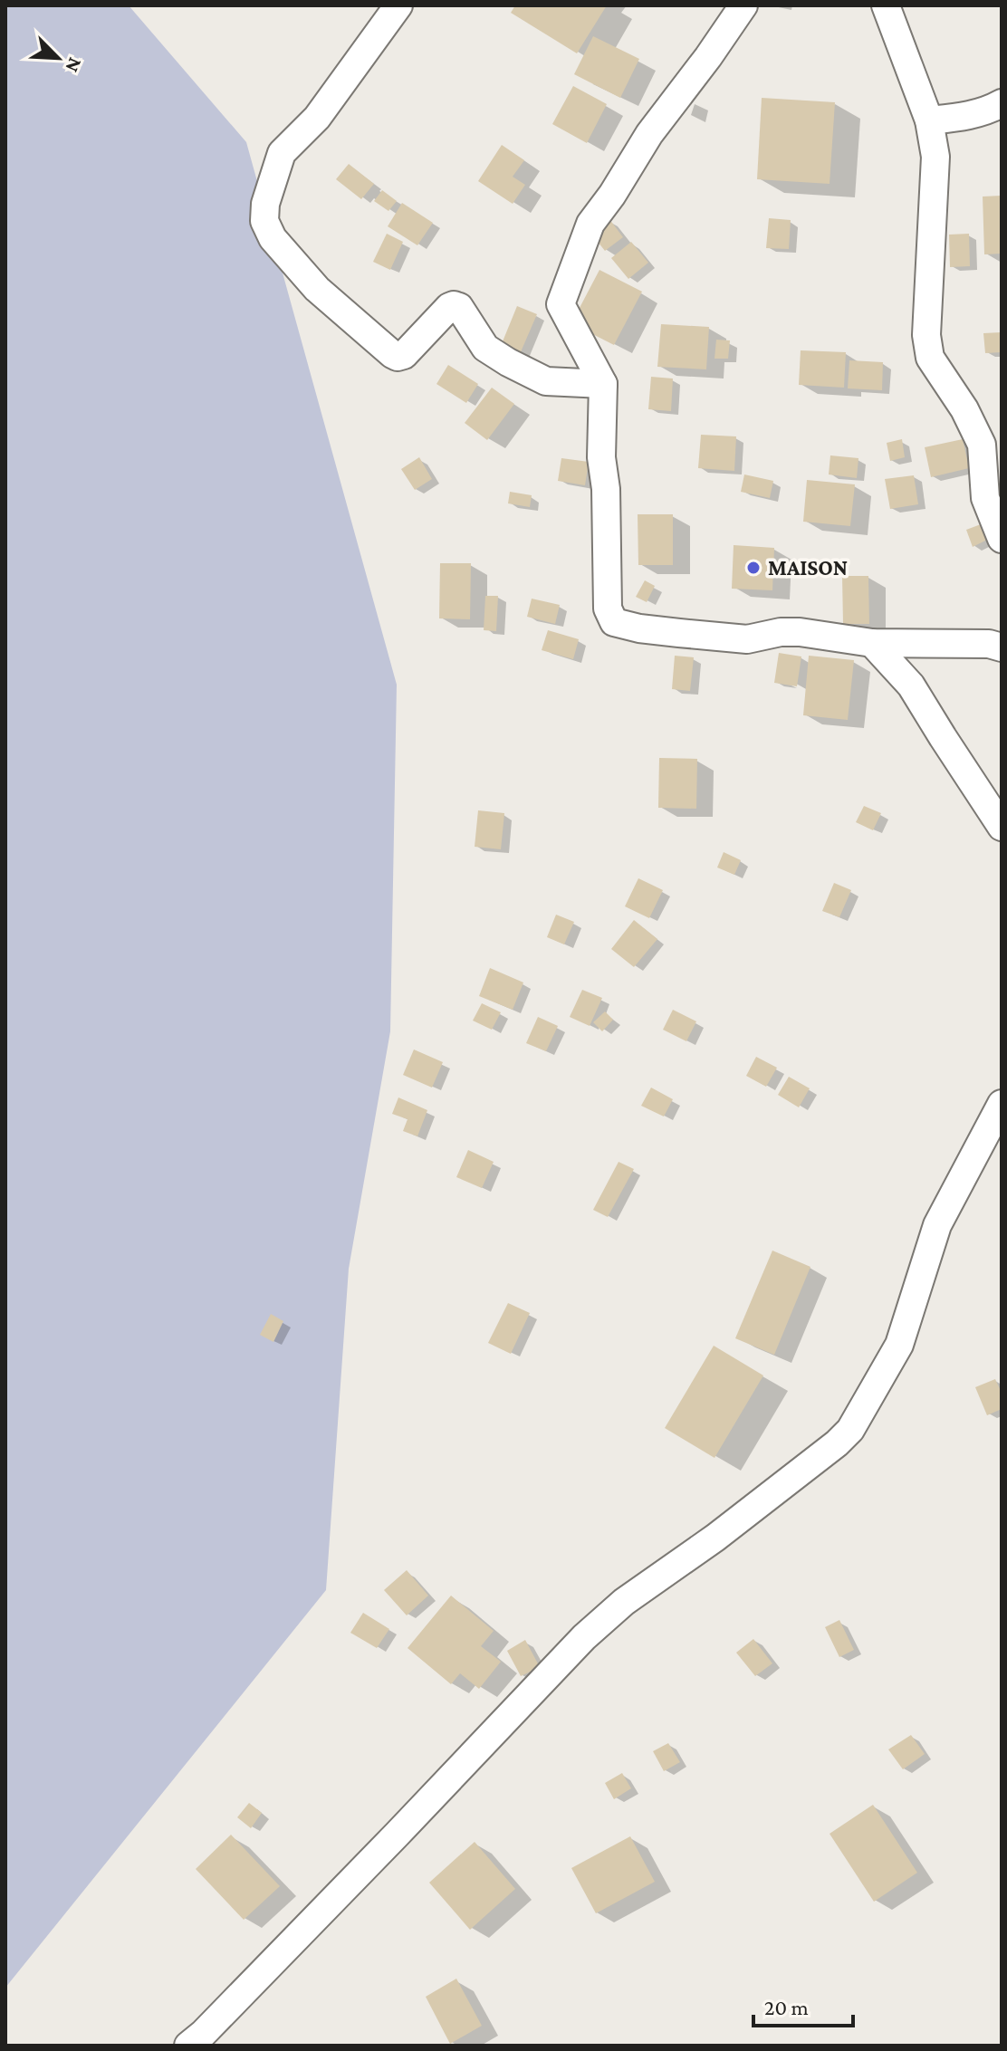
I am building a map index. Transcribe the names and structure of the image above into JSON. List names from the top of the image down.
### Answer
{
  "places": ["MAISON"],
  "scale_bar": "20 m",
  "north": "bottom right"
}
